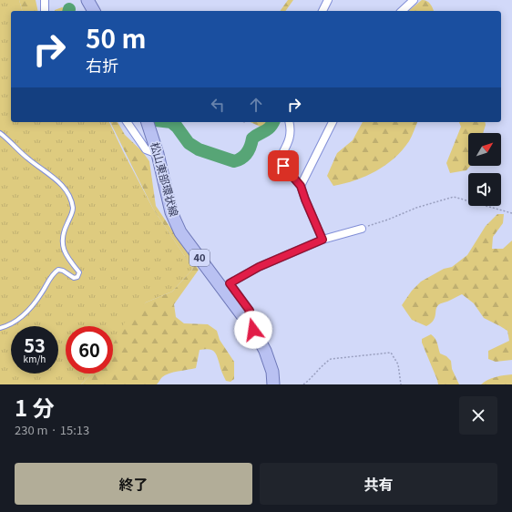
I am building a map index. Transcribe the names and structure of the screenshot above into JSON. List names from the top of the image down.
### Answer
{
  "streets": {
    "main road": ["松山東部環状線", "40"]
  },
  "north": "top right",
  "page": {
    "turn": ["50 m", "右折"],
    "speed": "53 km/h",
    "limit": "60",
    "heading": ["1 分", "230 m · 15:13"],
    "buttons": ["終了", "共有"]
  }
}
